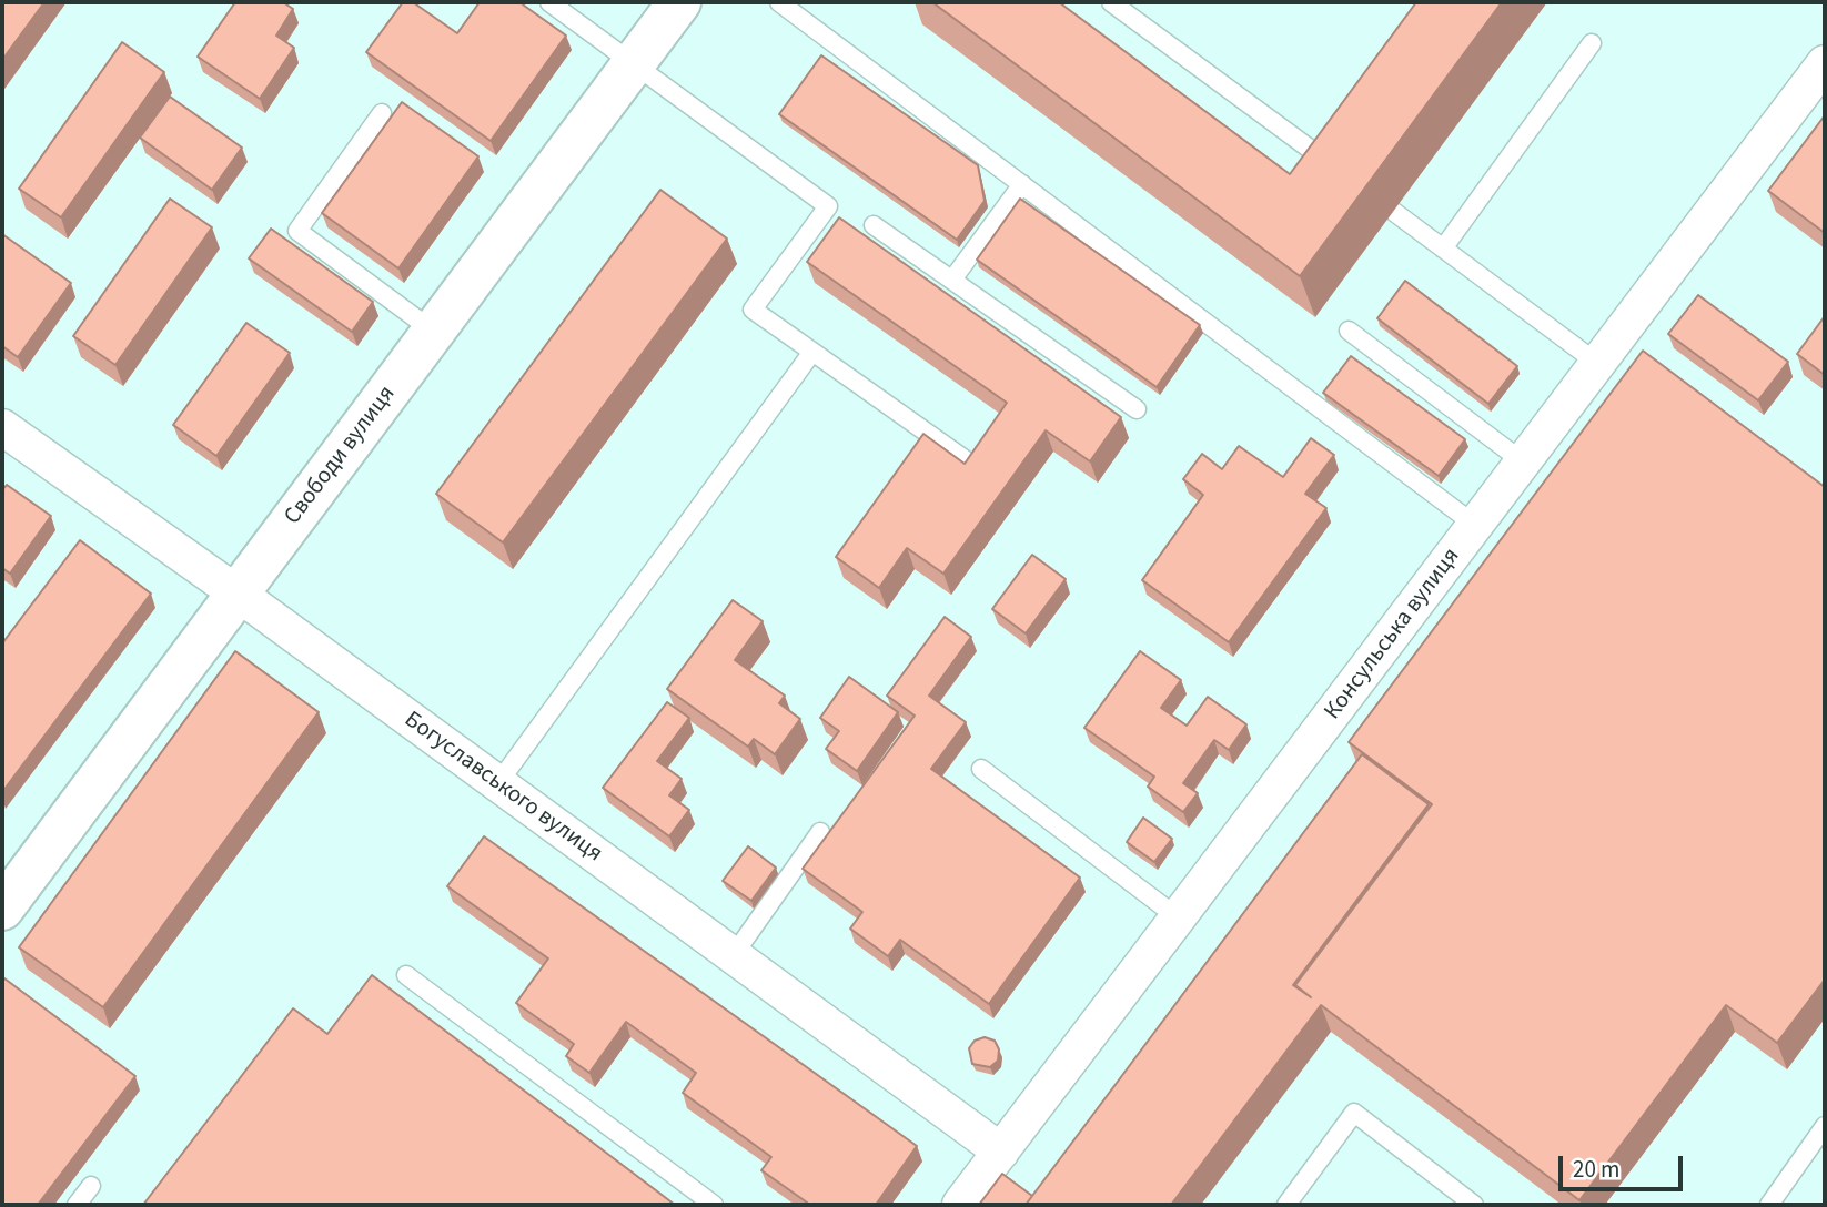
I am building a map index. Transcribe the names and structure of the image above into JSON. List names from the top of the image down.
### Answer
{
  "streets": {
    "main road": ["Свободи вулиця"],
    "street": ["Консульська вулиця", "Богуславського вулиця"]
  },
  "crossings": [
    ["Свободи вулиця", "Богуславського вулиця"],
    ["Консульська вулиця", "Богуславського вулиця"]
  ],
  "scale_bar": "20 m"
}
